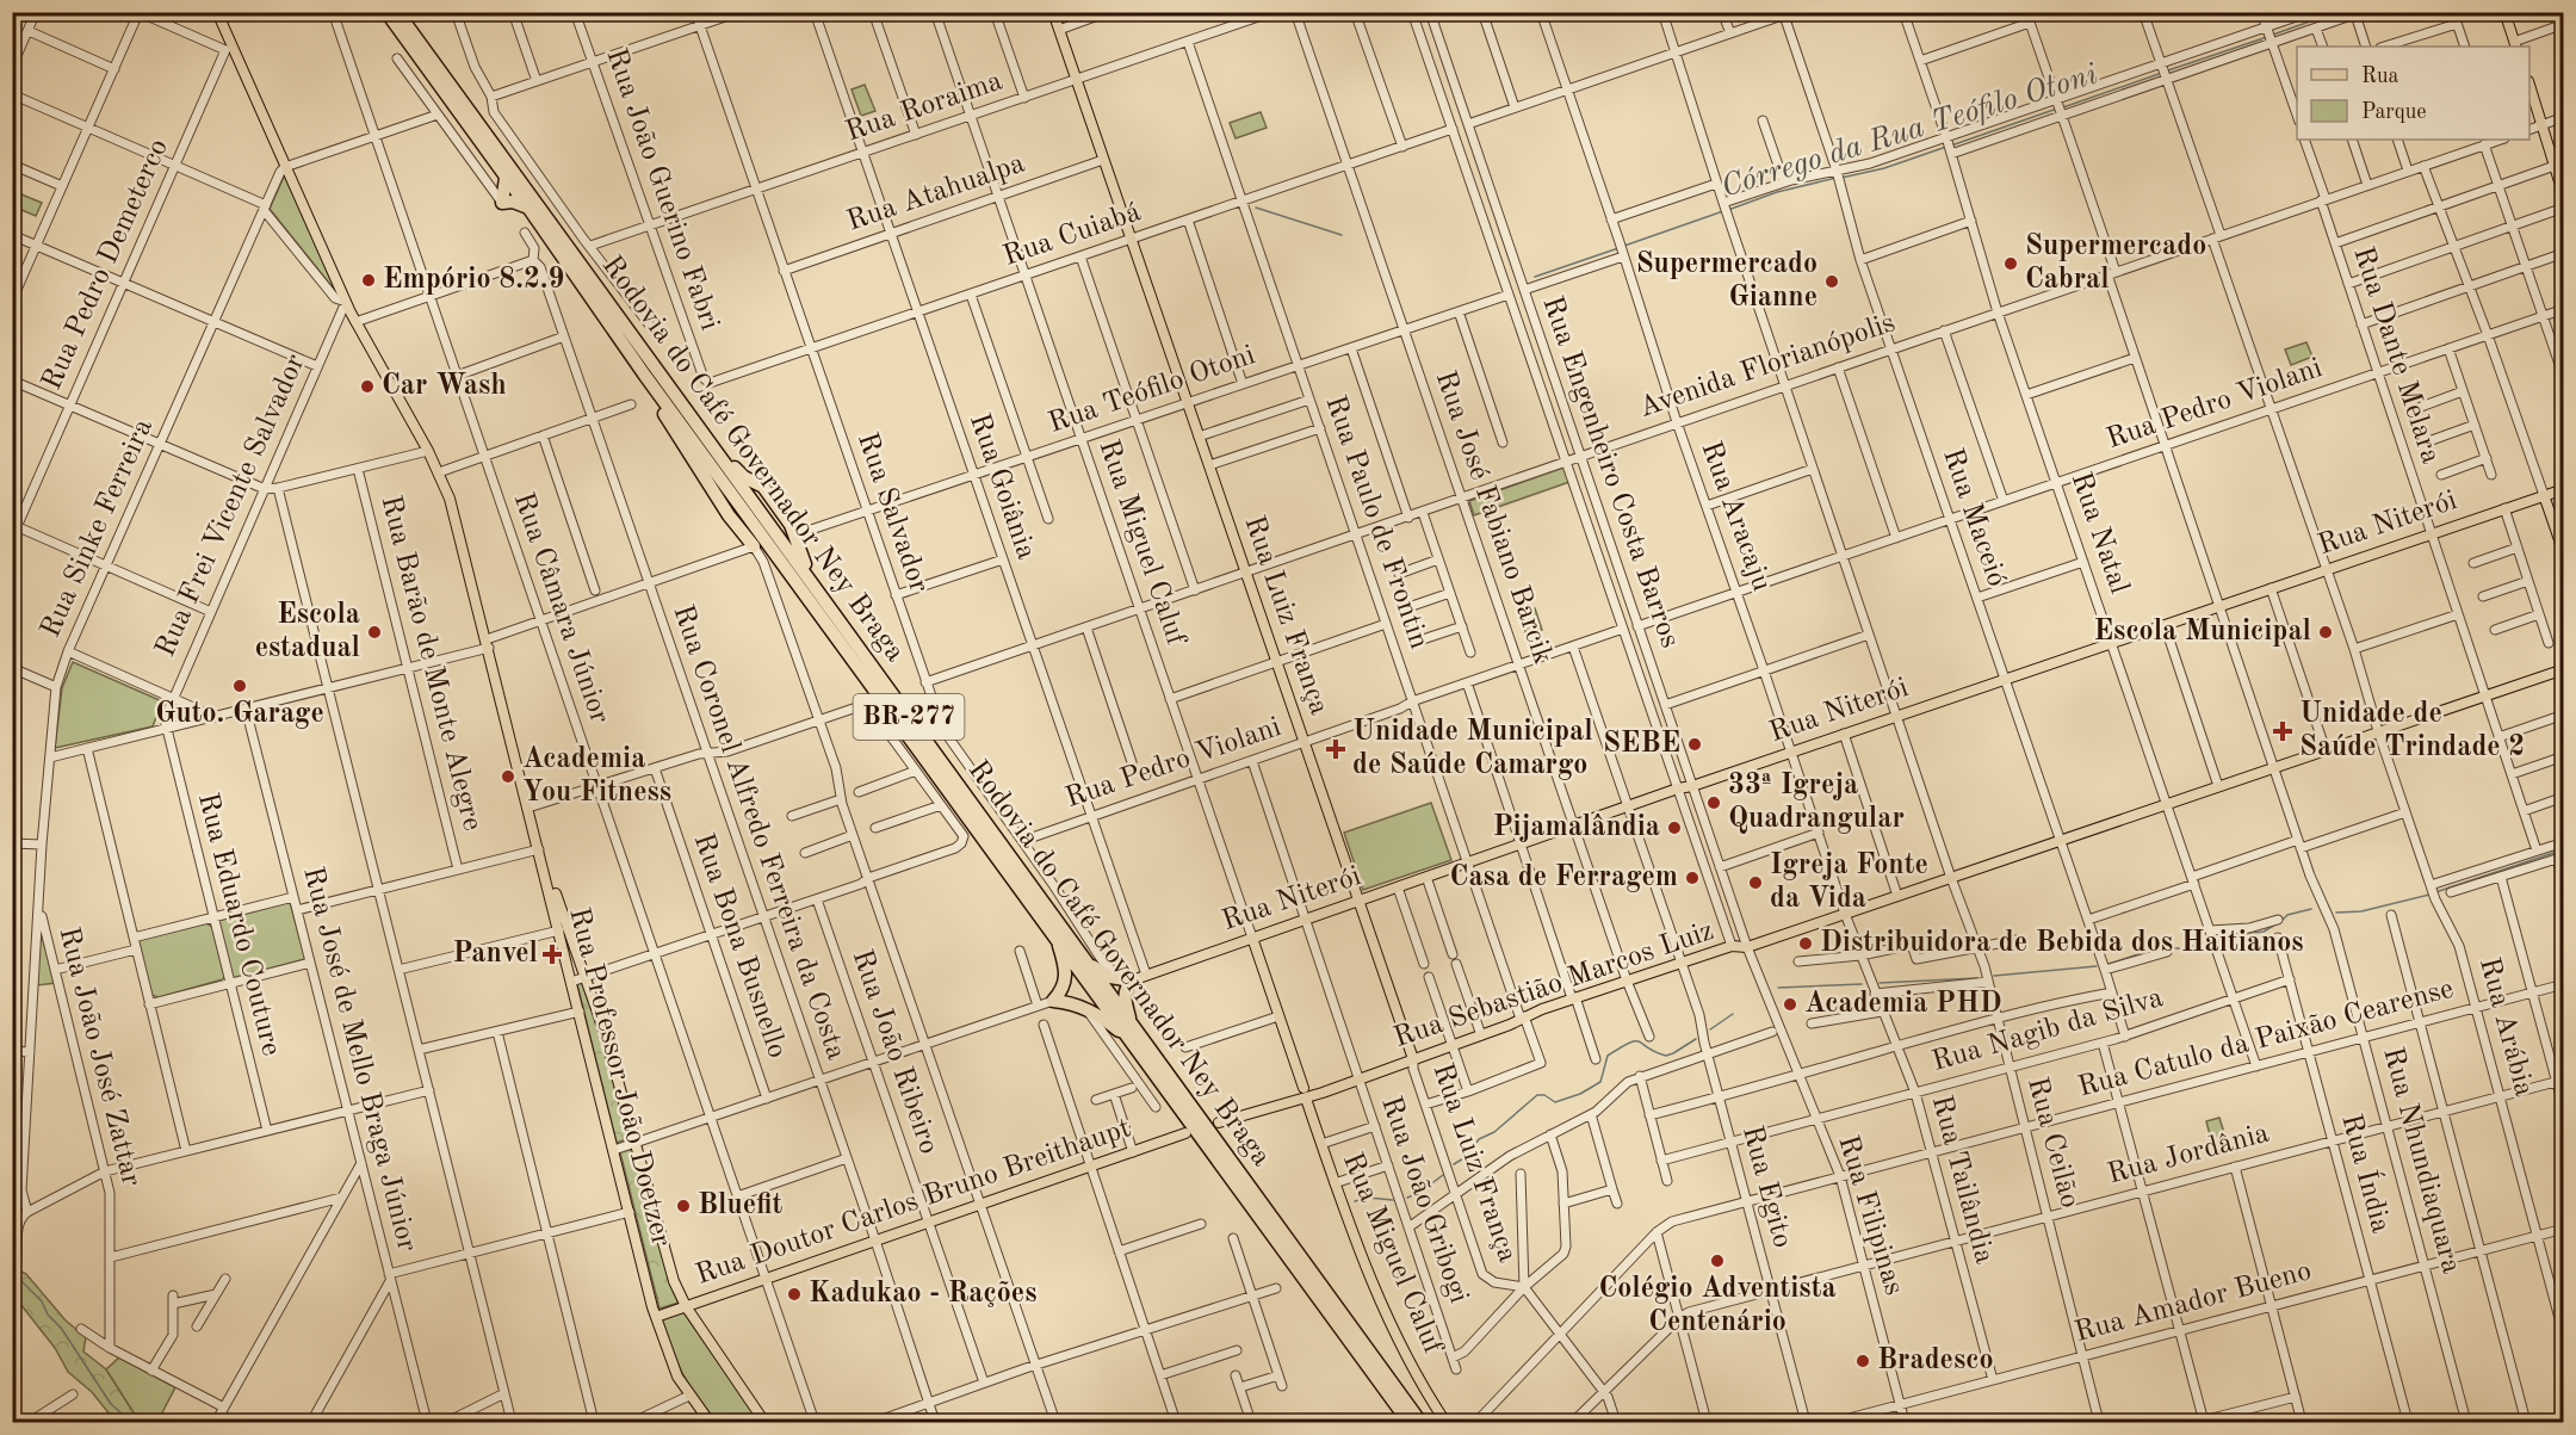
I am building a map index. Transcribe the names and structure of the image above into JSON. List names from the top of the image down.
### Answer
{
  "streets": {
    "highway": ["Rodovia do Café Governador Ney Braga", "BR-277"],
    "main road": [
      "Rua Niterói",
      "Rua Miguel Caluf",
      "Rua Luiz França",
      "Rua Sebastião Marcos Luiz",
      "Rua Professor João Doetzer",
      "Rua Doutor Carlos Bruno Breithaupt"
    ],
    "street": [
      "Rua Roraima",
      "Rua João Guerino Fabri",
      "Rua Atahualpa",
      "Rua Cuiabá",
      "Rua Pedro Demeterco",
      "Rua Dante Melara",
      "Avenida Florianópolis",
      "Rua Teófilo Otoni",
      "Rua Pedro Violani",
      "Rua Engenheiro Costa Barros",
      "Rua Goiânia",
      "Rua Frei Vicente Salvador",
      "Rua Salvador",
      "Rua Aracaju",
      "Rua José Fabiano Barcik",
      "Rua Maceió",
      "Rua Paulo de Frontin",
      "Rua Sinke Ferreira",
      "Rua Natal",
      "Rua Câmara Júnior",
      "Rua Barão de Monte Alegre",
      "Rua Coronel Alfredo Ferreira da Costa",
      "Rua Eduardo Couture",
      "Rua Bona Busnello",
      "Rua Arábia",
      "Rua Nagib da Silva",
      "Rua Catulo da Paixão Cearense",
      "Rua João Ribeiro",
      "Rua João José Zattar",
      "Rua José de Mello Braga Júnior",
      "Rua Ceilão",
      "Rua Jordânia",
      "Rua Nhundiaquara",
      "Rua Índia",
      "Rua Tailândia",
      "Rua Egito",
      "Rua João Gribogi",
      "Rua Filipinas",
      "Rua Amador Bueno"
    ]
  },
  "crossings": [
    ["Rua Roraima", "Rua João Guerino Fabri"],
    ["Rua Roraima", "Rua Goiânia"],
    ["Rua Roraima", "Rua Salvador"],
    ["Rua Roraima", "Rua Paulo de Frontin"],
    ["Rua Roraima", "Rua Miguel Caluf"],
    ["Rua Roraima", "Rua Luiz França"],
    ["Rua João Guerino Fabri", "Rua Cuiabá"],
    ["Rua Atahualpa", "Rua Goiânia"],
    ["Rua Atahualpa", "Rua Salvador"],
    ["Rua Atahualpa", "Rua Miguel Caluf"],
    ["Rua Atahualpa", "Rua Luiz França"],
    ["Rua Cuiabá", "Rua Engenheiro Costa Barros"],
    ["Rua Cuiabá", "Rua Goiânia"],
    ["Rua Cuiabá", "Rua Salvador"],
    ["Rua Cuiabá", "Rua José Fabiano Barcik"],
    ["Rua Cuiabá", "Rua Paulo de Frontin"],
    ["Rua Cuiabá", "Rua Miguel Caluf"],
    ["Rua Cuiabá", "Rua Luiz França"],
    ["Rua Pedro Demeterco", "Rua Professor João Doetzer"],
    ["Rua Dante Melara", "Avenida Florianópolis"],
    ["Rua Dante Melara", "Rua Pedro Violani"],
    ["Rua Dante Melara", "Rua Niterói"],
    ["Rua Dante Melara", "Rua Sebastião Marcos Luiz"],
    ["Avenida Florianópolis", "Rua Engenheiro Costa Barros"],
    ["Avenida Florianópolis", "Rua Goiânia"],
    ["Avenida Florianópolis", "Rua Salvador"],
    ["Avenida Florianópolis", "Rua Aracaju"],
    ["Avenida Florianópolis", "Rua José Fabiano Barcik"],
    ["Avenida Florianópolis", "Rua Maceió"],
    ["Avenida Florianópolis", "Rua Paulo de Frontin"],
    ["Avenida Florianópolis", "Rua Natal"],
    ["Avenida Florianópolis", "Rua Miguel Caluf"],
    ["Avenida Florianópolis", "Rua Luiz França"],
    ["Avenida Florianópolis", "Rua Arábia"],
    ["Avenida Florianópolis", "Rua Ceilão"],
    ["Avenida Florianópolis", "Rua Nhundiaquara"],
    ["Rua Teófilo Otoni", "Rua Engenheiro Costa Barros"],
    ["Rua Teófilo Otoni", "Rua Goiânia"],
    ["Rua Teófilo Otoni", "Rua Salvador"],
    ["Rua Teófilo Otoni", "Rua José Fabiano Barcik"],
    ["Rua Teófilo Otoni", "Rua Paulo de Frontin"],
    ["Rua Teófilo Otoni", "Rua Miguel Caluf"],
    ["Rua Teófilo Otoni", "Rua Luiz França"],
    ["Rua Pedro Violani", "Rua Engenheiro Costa Barros"],
    ["Rua Pedro Violani", "Rua Goiânia"],
    ["Rua Pedro Violani", "Rua Salvador"],
    ["Rua Pedro Violani", "Rua Aracaju"],
    ["Rua Pedro Violani", "Rua José Fabiano Barcik"],
    ["Rua Pedro Violani", "Rua Maceió"],
    ["Rua Pedro Violani", "Rua Paulo de Frontin"],
    ["Rua Pedro Violani", "Rua Natal"],
    ["Rua Pedro Violani", "Rua Miguel Caluf"],
    ["Rua Pedro Violani", "Rua Luiz França"],
    ["Rua Pedro Violani", "Rua Arábia"],
    ["Rua Pedro Violani", "Rua Ceilão"],
    ["Rua Pedro Violani", "Rua Nhundiaquara"],
    ["Rua Pedro Violani", "Rua Egito"],
    ["Rua Pedro Violani", "Rua João Gribogi"],
    ["Rua Engenheiro Costa Barros", "Rua Niterói"],
    ["Rua Engenheiro Costa Barros", "Rua Sebastião Marcos Luiz"],
    ["Rua Engenheiro Costa Barros", "Rua Filipinas"],
    ["Rua Goiânia", "Rua Niterói"],
    ["Rua Frei Vicente Salvador", "Rua Eduardo Couture"],
    ["Rua Frei Vicente Salvador", "Rua Professor João Doetzer"],
    ["Rua Salvador", "Rua Niterói"],
    ["Rua Aracaju", "Rua Niterói"],
    ["Rua Aracaju", "Rua Sebastião Marcos Luiz"],
    ["Rua Aracaju", "Rua Tailândia"],
    ["Rua José Fabiano Barcik", "Rua Niterói"],
    ["Rua José Fabiano Barcik", "Rua Sebastião Marcos Luiz"],
    ["Rua Maceió", "Rua Niterói"],
    ["Rua Maceió", "Rua Sebastião Marcos Luiz"],
    ["Rua Maceió", "Rua Nagib da Silva"],
    ["Rua Paulo de Frontin", "Rua Niterói"],
    ["Rua Paulo de Frontin", "Rua Sebastião Marcos Luiz"],
    ["Rua Niterói", "Rua Natal"],
    ["Rua Niterói", "Rua Miguel Caluf"],
    ["Rua Niterói", "Rua Luiz França"],
    ["Rua Niterói", "Rua Arábia"],
    ["Rua Niterói", "Rua Ceilão"],
    ["Rua Niterói", "Rua Nhundiaquara"],
    ["Rua Niterói", "Rua Egito"],
    ["Rua Niterói", "Rua João Gribogi"],
    ["Rua Sinke Ferreira", "Rua João José Zattar"],
    ["Rua Sinke Ferreira", "Rua Professor João Doetzer"],
    ["Rua Natal", "Rua Sebastião Marcos Luiz"],
    ["Rua Natal", "Rua Nagib da Silva"],
    ["Rua Natal", "Rua Catulo da Paixão Cearense"],
    ["Rua Miguel Caluf", "Rua Sebastião Marcos Luiz"],
    ["Rua Câmara Júnior", "Rua Doutor Carlos Bruno Breithaupt"],
    ["Rua Luiz França", "Rua Sebastião Marcos Luiz"],
    ["Rua Coronel Alfredo Ferreira da Costa", "Rua Doutor Carlos Bruno Breithaupt"],
    ["Rua Sebastião Marcos Luiz", "Rua Arábia"],
    ["Rua Sebastião Marcos Luiz", "Rua Ceilão"],
    ["Rua Sebastião Marcos Luiz", "Rua Nhundiaquara"],
    ["Rua Sebastião Marcos Luiz", "Rua Tailândia"],
    ["Rua Sebastião Marcos Luiz", "Rua Egito"],
    ["Rua Sebastião Marcos Luiz", "Rua João Gribogi"],
    ["Rua Sebastião Marcos Luiz", "Rua Filipinas"],
    ["Rua Arábia", "Rua Catulo da Paixão Cearense"],
    ["Rua Arábia", "Rua Jordânia"],
    ["Rua Arábia", "Rua Amador Bueno"],
    ["Rua Nagib da Silva", "Rua Ceilão"],
    ["Rua Nagib da Silva", "Rua Índia"],
    ["Rua Nagib da Silva", "Rua Tailândia"],
    ["Rua Nagib da Silva", "Rua Egito"],
    ["Rua Nagib da Silva", "Rua Filipinas"],
    ["Rua Catulo da Paixão Cearense", "Rua Ceilão"],
    ["Rua Catulo da Paixão Cearense", "Rua Nhundiaquara"],
    ["Rua Catulo da Paixão Cearense", "Rua Índia"],
    ["Rua Catulo da Paixão Cearense", "Rua Tailândia"],
    ["Rua Catulo da Paixão Cearense", "Rua Egito"],
    ["Rua Catulo da Paixão Cearense", "Rua Filipinas"],
    ["Rua João Ribeiro", "Rua Doutor Carlos Bruno Breithaupt"],
    ["Rua Professor João Doetzer", "Rua Doutor Carlos Bruno Breithaupt"],
    ["Rua Ceilão", "Rua Jordânia"],
    ["Rua Ceilão", "Rua Amador Bueno"],
    ["Rua Jordânia", "Rua Nhundiaquara"],
    ["Rua Jordânia", "Rua Índia"],
    ["Rua Jordânia", "Rua Tailândia"],
    ["Rua Jordânia", "Rua Egito"],
    ["Rua Jordânia", "Rua Filipinas"],
    ["Rua Nhundiaquara", "Rua Amador Bueno"],
    ["Rua Índia", "Rua Amador Bueno"],
    ["Rua Tailândia", "Rua Amador Bueno"],
    ["Rua Filipinas", "Rua Amador Bueno"]
  ],
  "water": ["Córrego da Rua Teófilo Otoni"],
  "places": {
    "other": [
      "Supermercado Cabral",
      "Empório 8.2.9",
      "Supermercado Gianne",
      "Car Wash",
      "Escola estadual",
      "Escola Municipal",
      "Guto. Garage",
      "SEBE",
      "Academia You Fitness",
      "33ª Igreja Quadrangular",
      "Pijamalândia",
      "Casa de Ferragem",
      "Igreja Fonte da Vida",
      "Distribuidora de Bebida dos Haitianos",
      "Academia PHD",
      "Bluefit",
      "Colégio Adventista Centenário",
      "Kadukao - Rações",
      "Bradesco"
    ],
    "health": ["Unidade de Saúde Trindade 2", "Unidade Municipal de Saúde Camargo", "Panvel"]
  },
  "legend": ["Rua", "Parque"]
}
